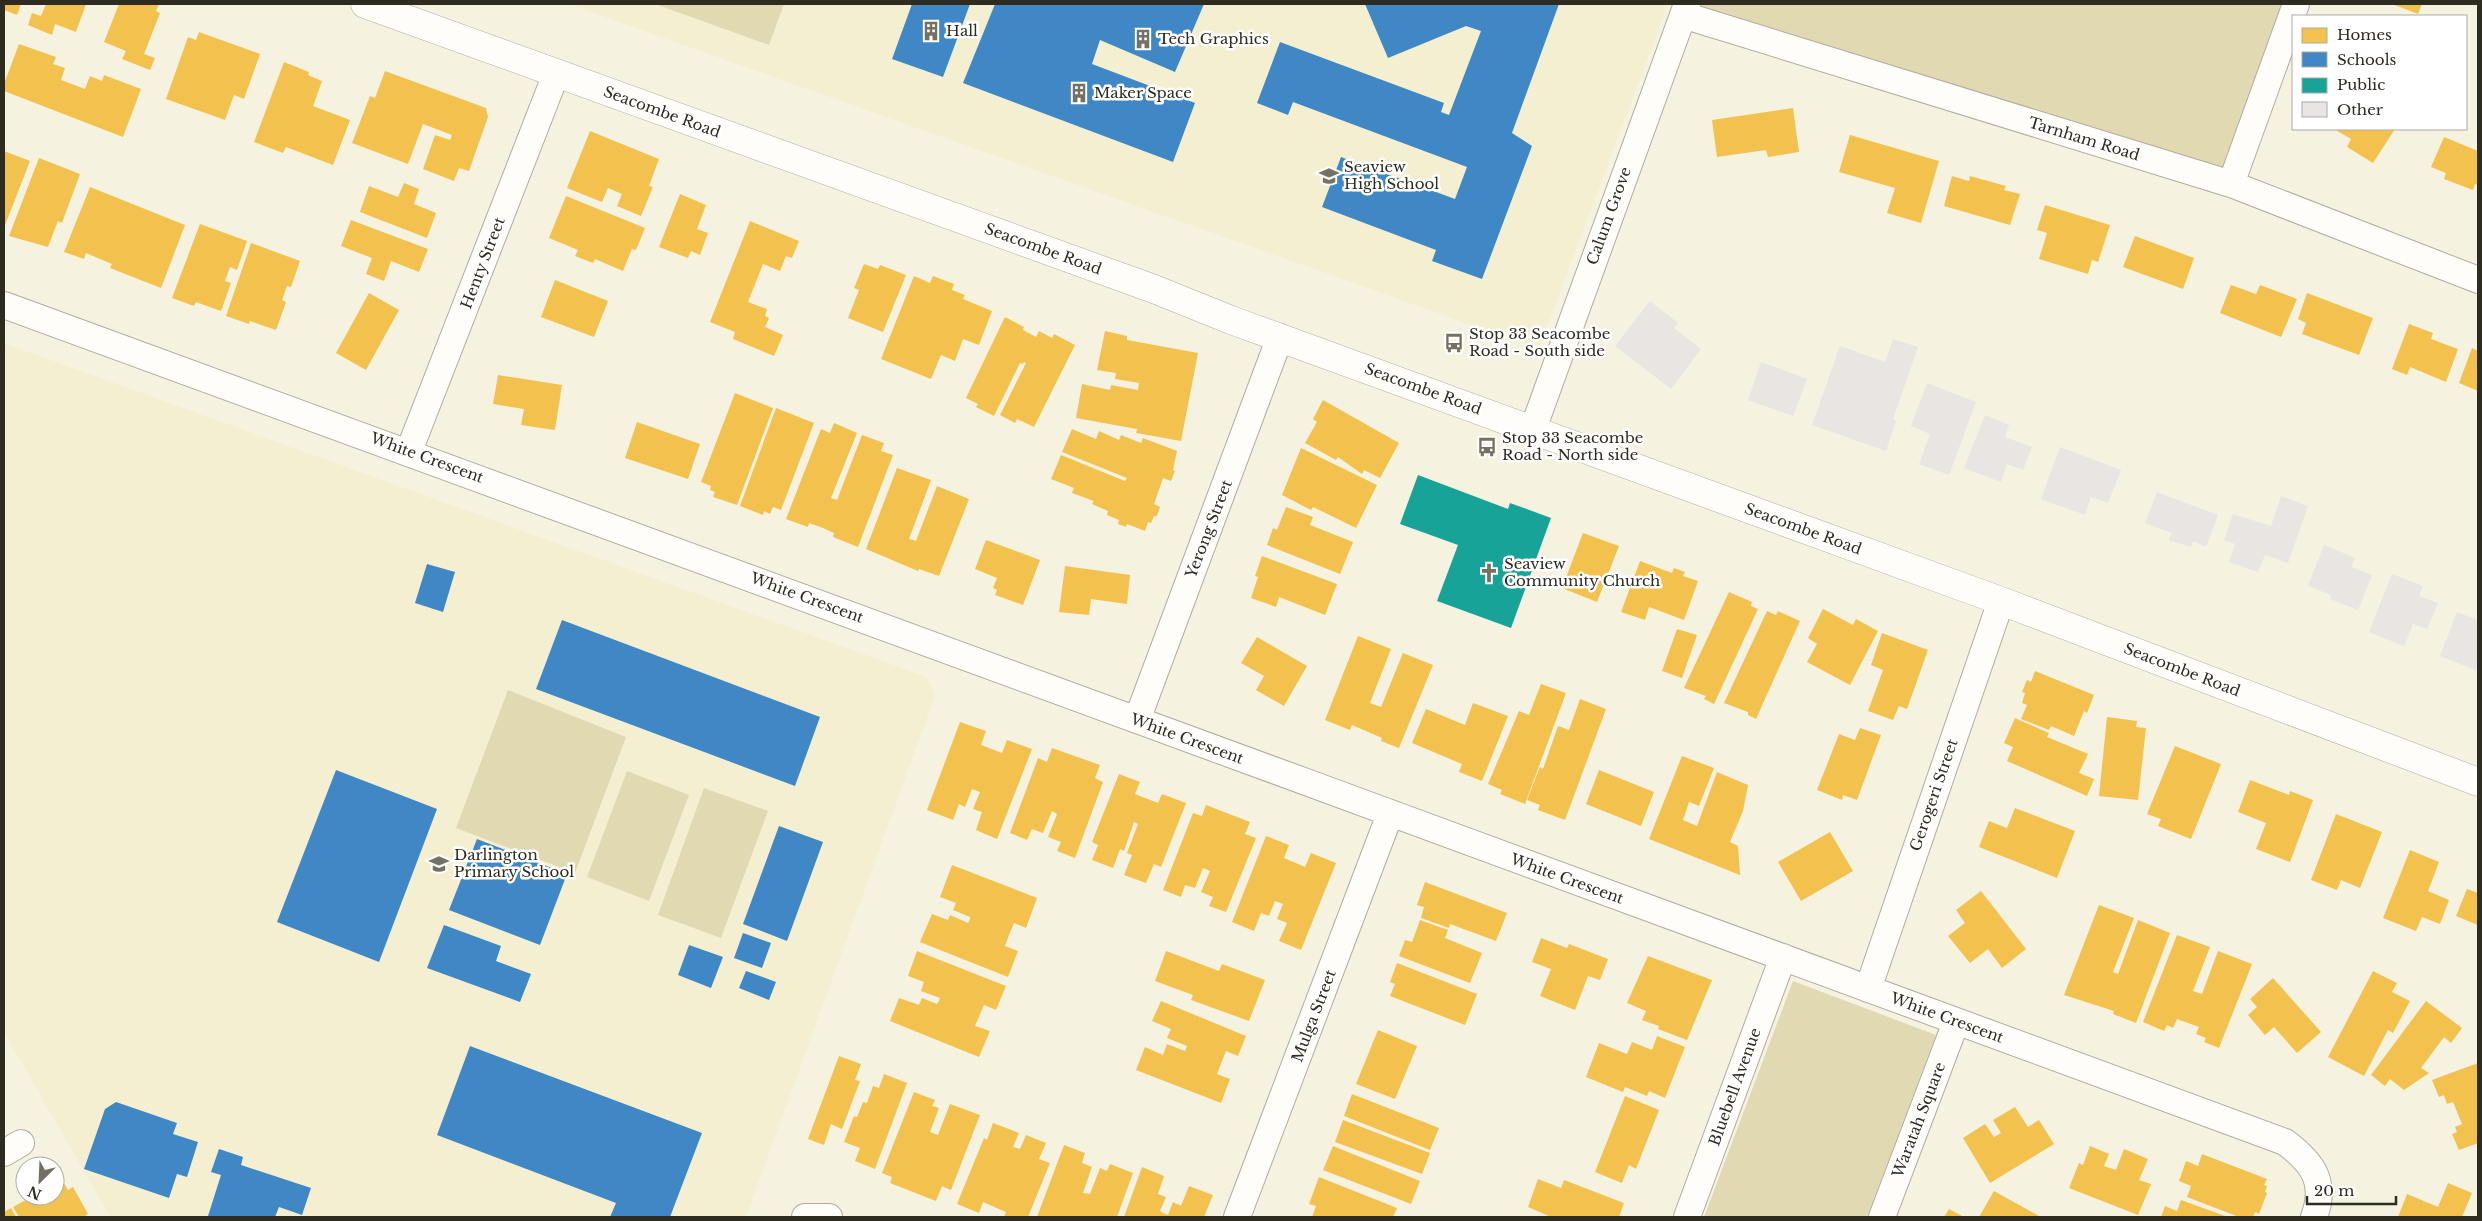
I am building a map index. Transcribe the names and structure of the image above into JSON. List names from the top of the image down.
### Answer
{
  "streets": {
    "main road": ["Seacombe Road"],
    "street": [
      "Tarnham Road",
      "Calum Grove",
      "Henty Street",
      "White Crescent",
      "Yerong Street",
      "Gerogeri Street",
      "Mulga Street",
      "Bluebell Avenue",
      "Waratah Square"
    ]
  },
  "crossings": [
    ["Seacombe Road", "Calum Grove"],
    ["Seacombe Road", "Henty Street"],
    ["Seacombe Road", "Yerong Street"],
    ["Seacombe Road", "Gerogeri Street"],
    ["Tarnham Road", "Calum Grove"],
    ["Henty Street", "White Crescent"],
    ["White Crescent", "Yerong Street"],
    ["White Crescent", "Gerogeri Street"],
    ["White Crescent", "Mulga Street"],
    ["White Crescent", "Bluebell Avenue"],
    ["White Crescent", "Waratah Square"]
  ],
  "places": {
    "building": ["Hall", "Tech Graphics", "Maker Space"],
    "school or university": ["Seaview High School", "Darlington Primary School"],
    "bus stop": ["Stop 33 Seacombe Road - South side", "Stop 33 Seacombe Road - North side"],
    "church": ["Seaview Community Church"]
  },
  "legend": [
    "Homes",
    "Schools",
    "Public",
    "Other"
  ],
  "scale_bar": "20 m",
  "north": "bottom left"
}
